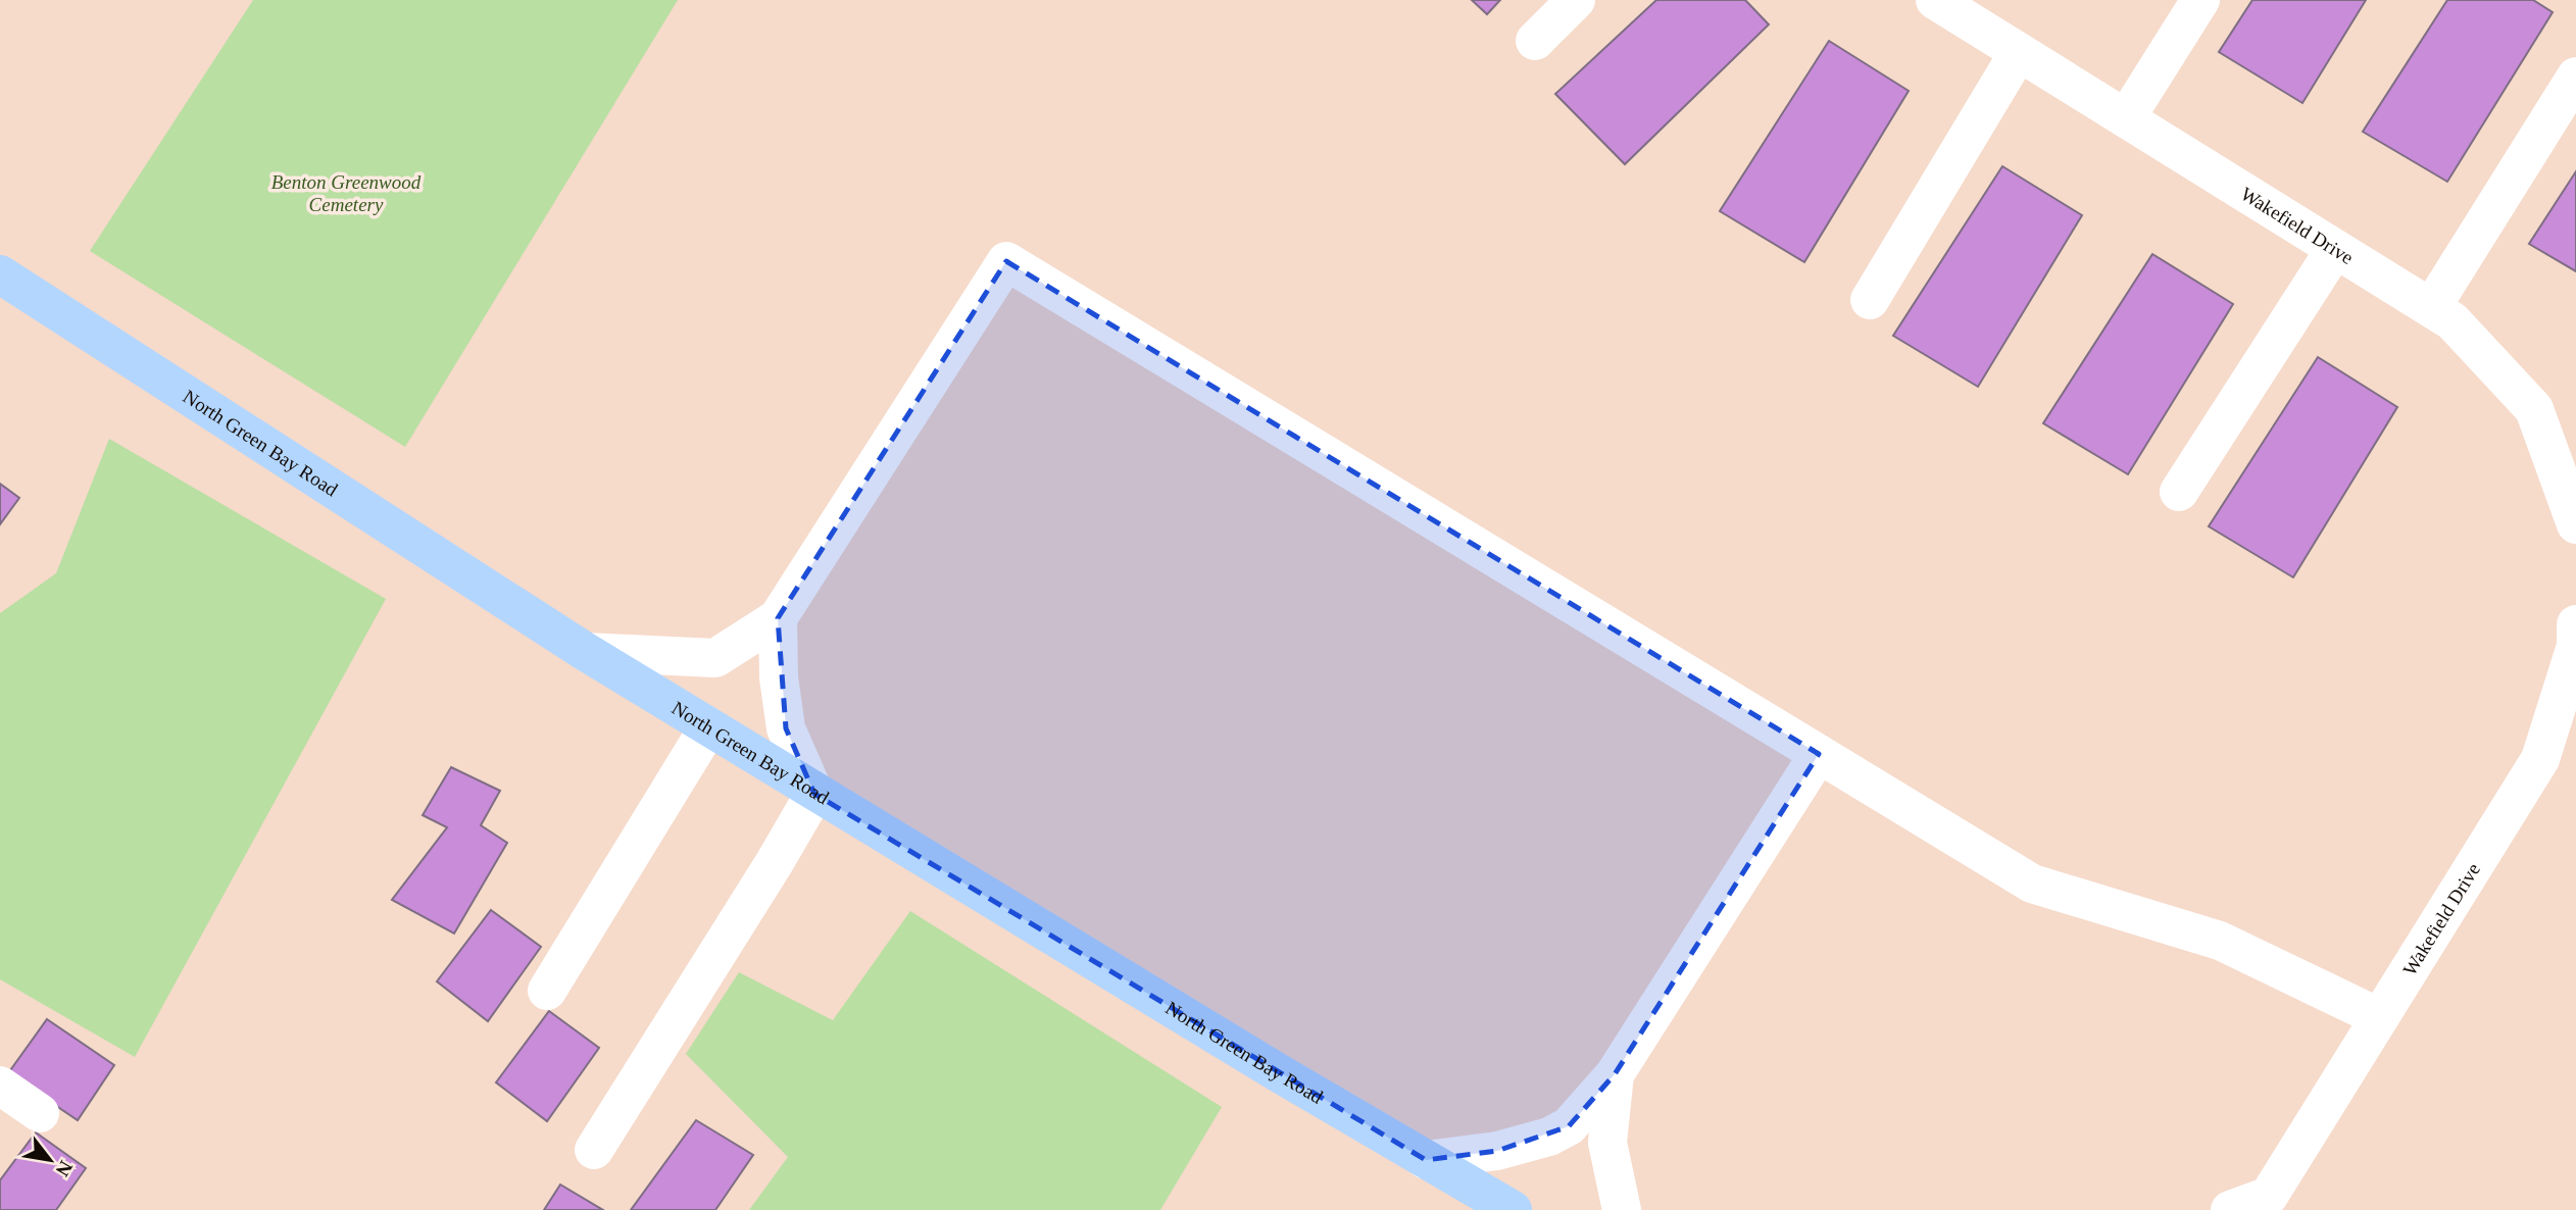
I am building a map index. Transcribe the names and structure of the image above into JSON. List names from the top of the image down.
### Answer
{
  "streets": {
    "main road": ["North Green Bay Road"],
    "street": ["Wakefield Drive"]
  },
  "parks": ["Benton Greenwood Cemetery"],
  "north": "bottom right"
}
